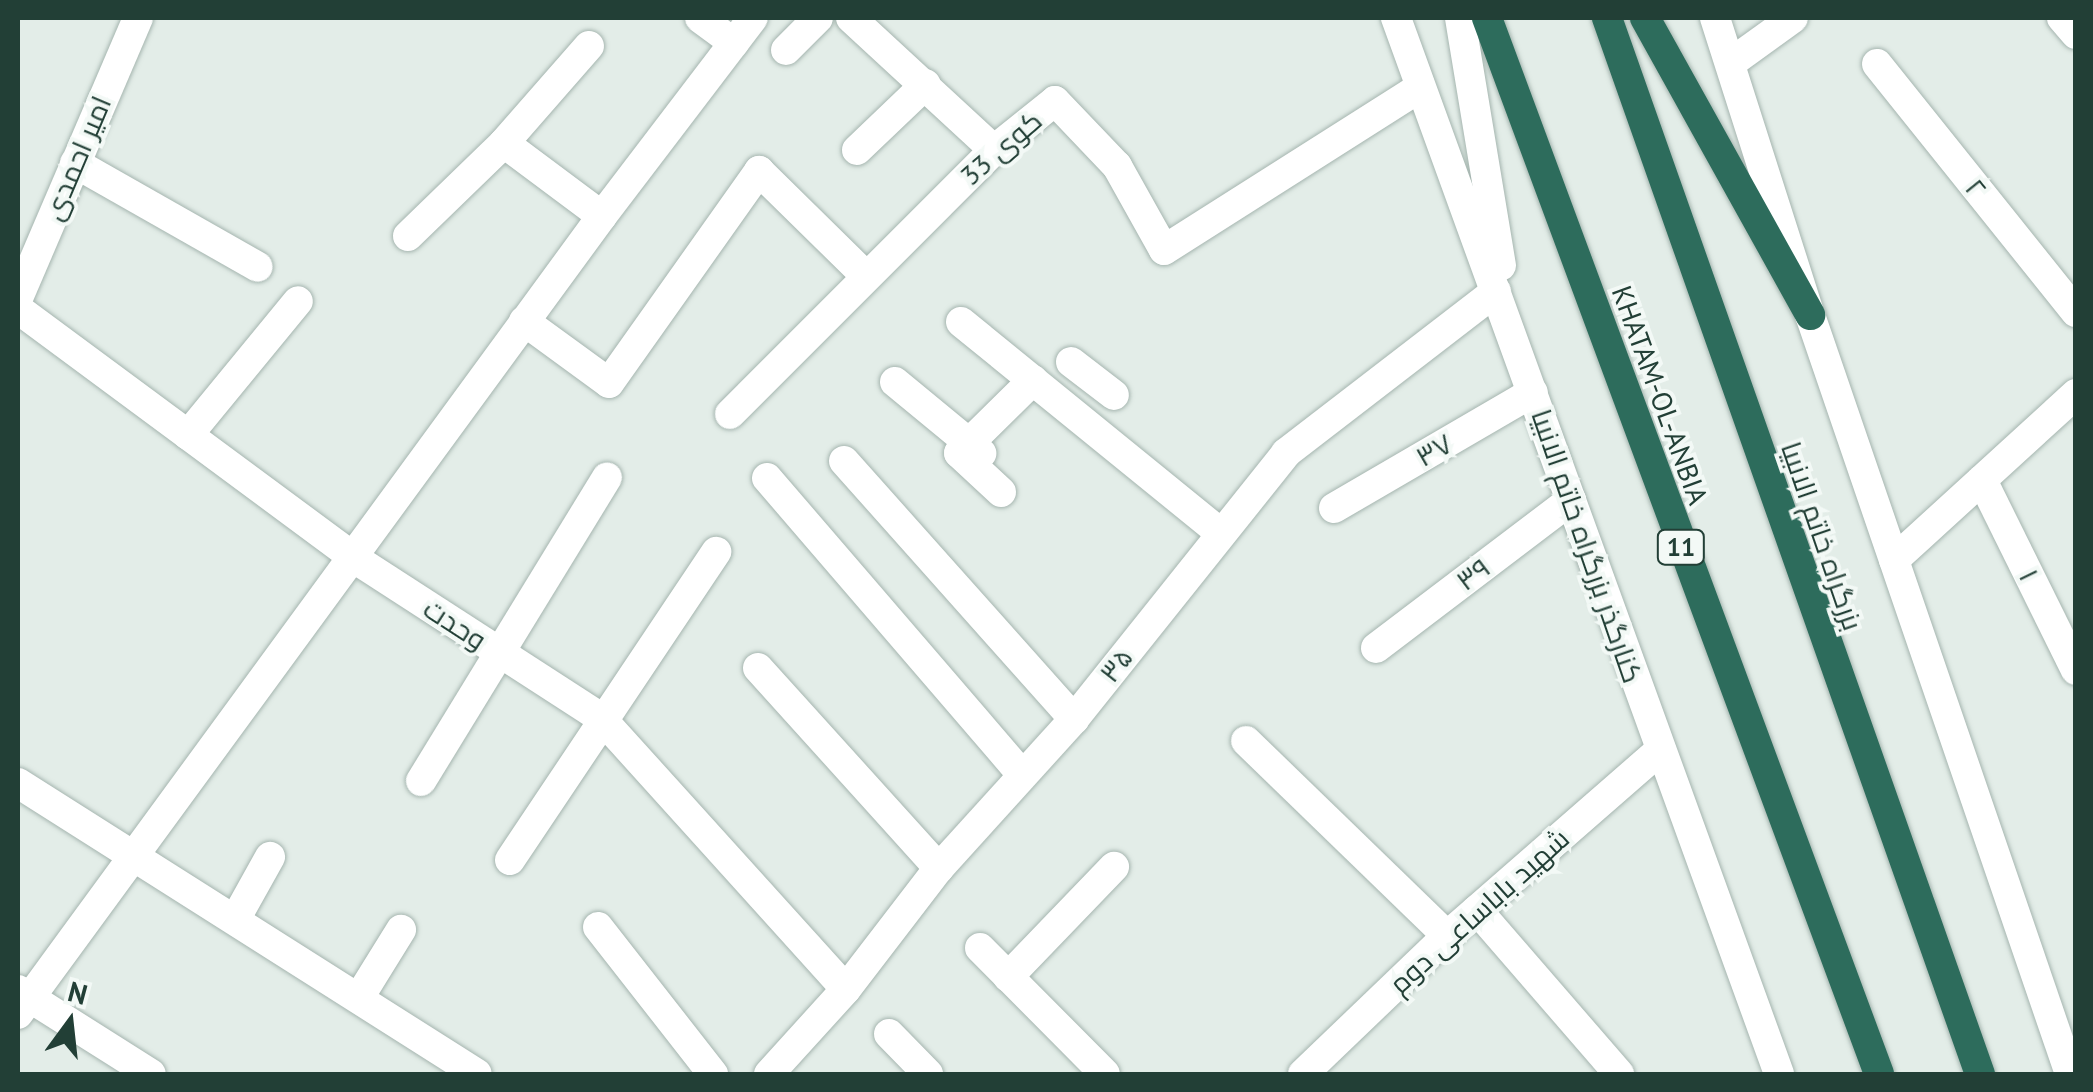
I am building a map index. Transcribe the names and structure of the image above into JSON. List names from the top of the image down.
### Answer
{
  "streets": {
    "highway": ["KHATAM-OL-ANBIA", "بزرگراه خاتم الانبیا", "11"],
    "street": [
      "کوی 33",
      "امیر احمدی",
      "۲",
      "۳۷",
      "کنارگذر بزرگراه خاتم الانبیا",
      "۳۹",
      "۱",
      "وحدت",
      "۳۵",
      "شهید باباساعی دوم"
    ]
  },
  "crossings": [
    ["کوی 33", "کنارگذر بزرگراه خاتم الانبیا"],
    ["۳۷", "کنارگذر بزرگراه خاتم الانبیا"],
    ["کنارگذر بزرگراه خاتم الانبیا", "۳۹"],
    ["کنارگذر بزرگراه خاتم الانبیا", "۳۵"],
    ["کنارگذر بزرگراه خاتم الانبیا", "شهید باباساعی دوم"],
    ["وحدت", "۳۵"]
  ],
  "north": "top"
}
